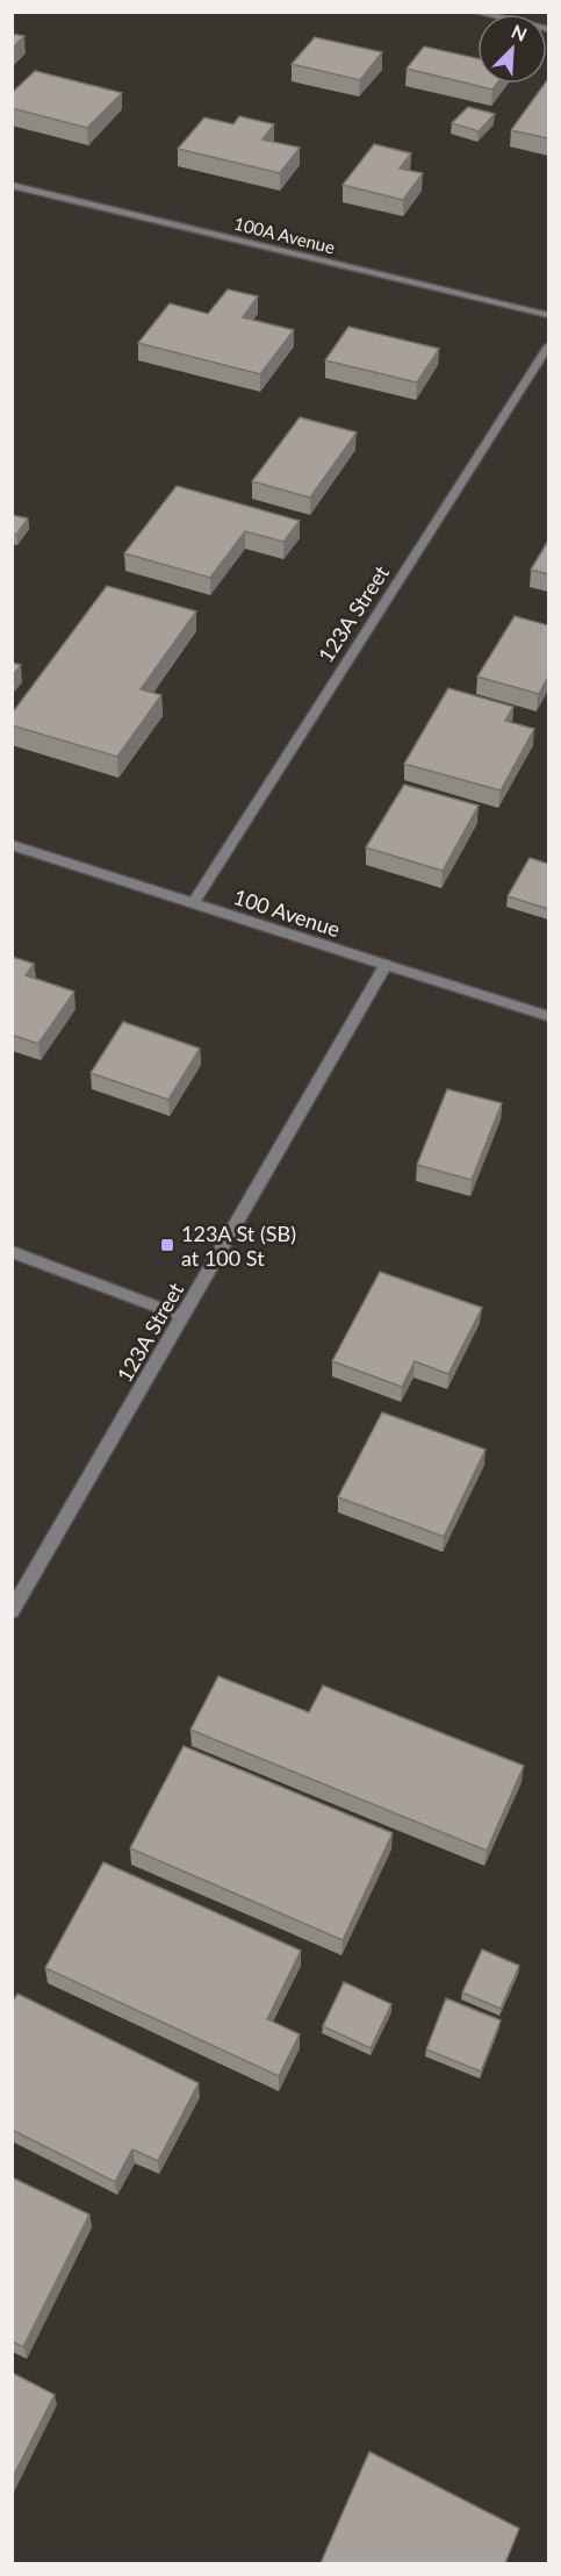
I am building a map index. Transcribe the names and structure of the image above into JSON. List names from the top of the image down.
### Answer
{
  "streets": {
    "street": ["100A Avenue", "123A Street", "100 Avenue"]
  },
  "crossings": [
    ["123A Street", "100 Avenue"]
  ],
  "places": {
    "transit": ["123A St (SB) at 100 St"]
  },
  "north": "top right"
}
